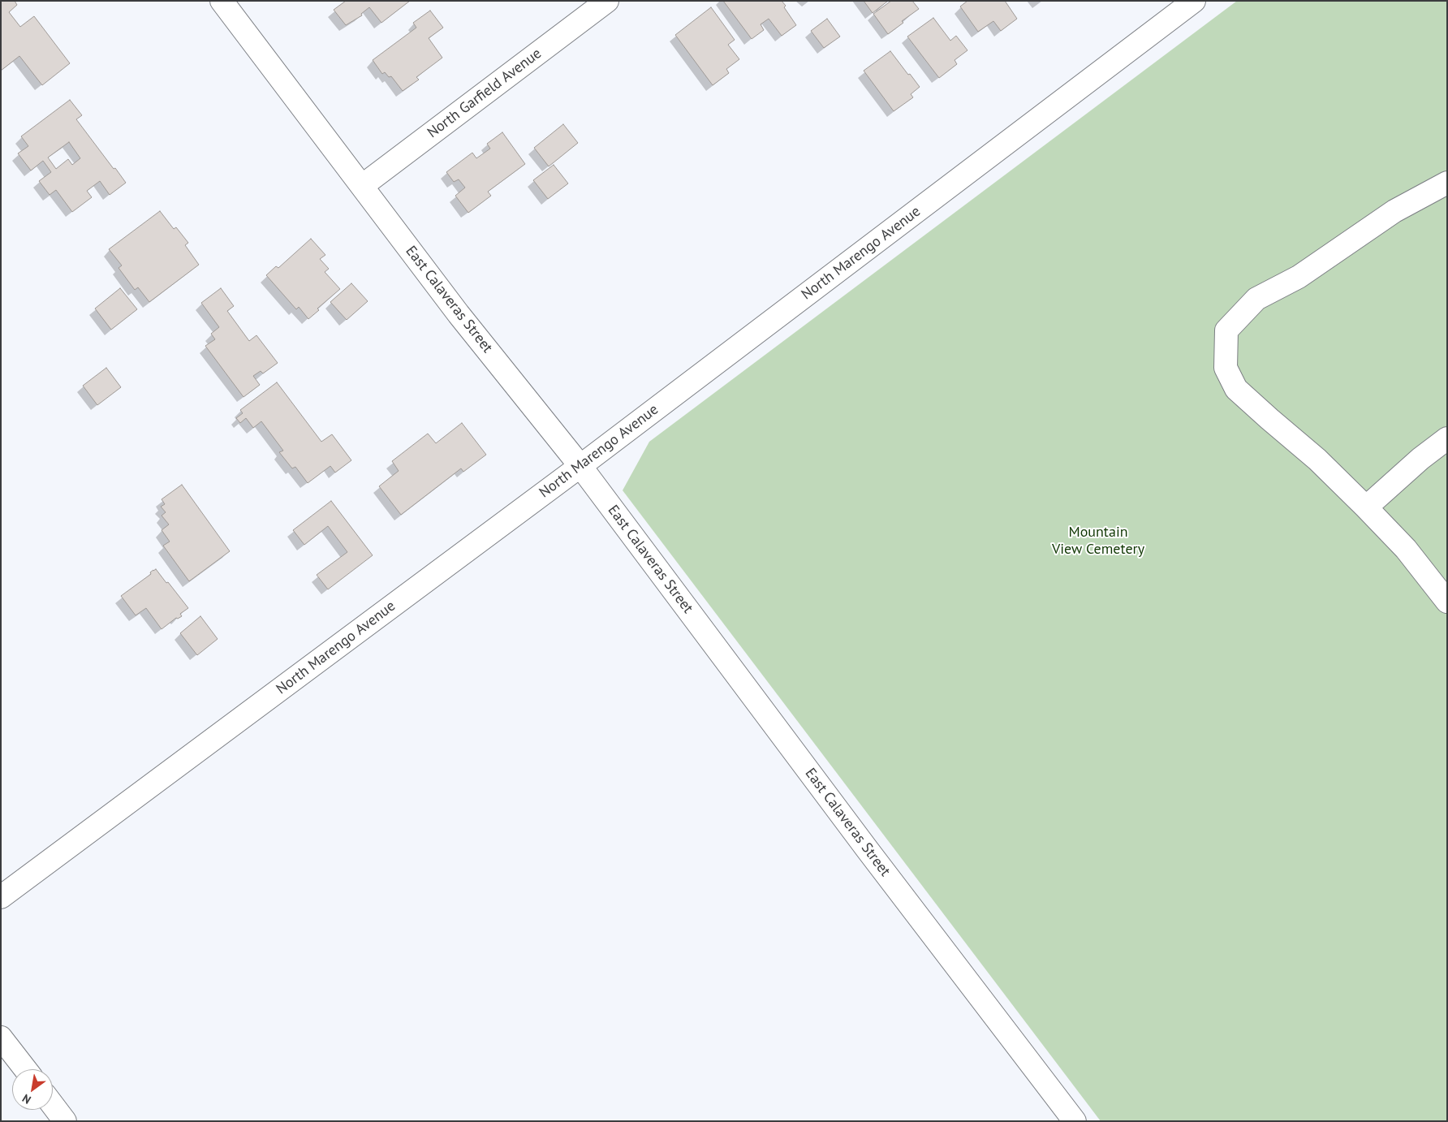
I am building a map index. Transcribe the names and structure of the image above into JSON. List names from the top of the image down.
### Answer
{
  "streets": {
    "street": ["North Garfield Avenue", "North Marengo Avenue", "East Calaveras Street"]
  },
  "crossings": [
    ["North Garfield Avenue", "East Calaveras Street"],
    ["North Marengo Avenue", "East Calaveras Street"]
  ],
  "parks": ["Mountain View Cemetery"],
  "north": "bottom left"
}
